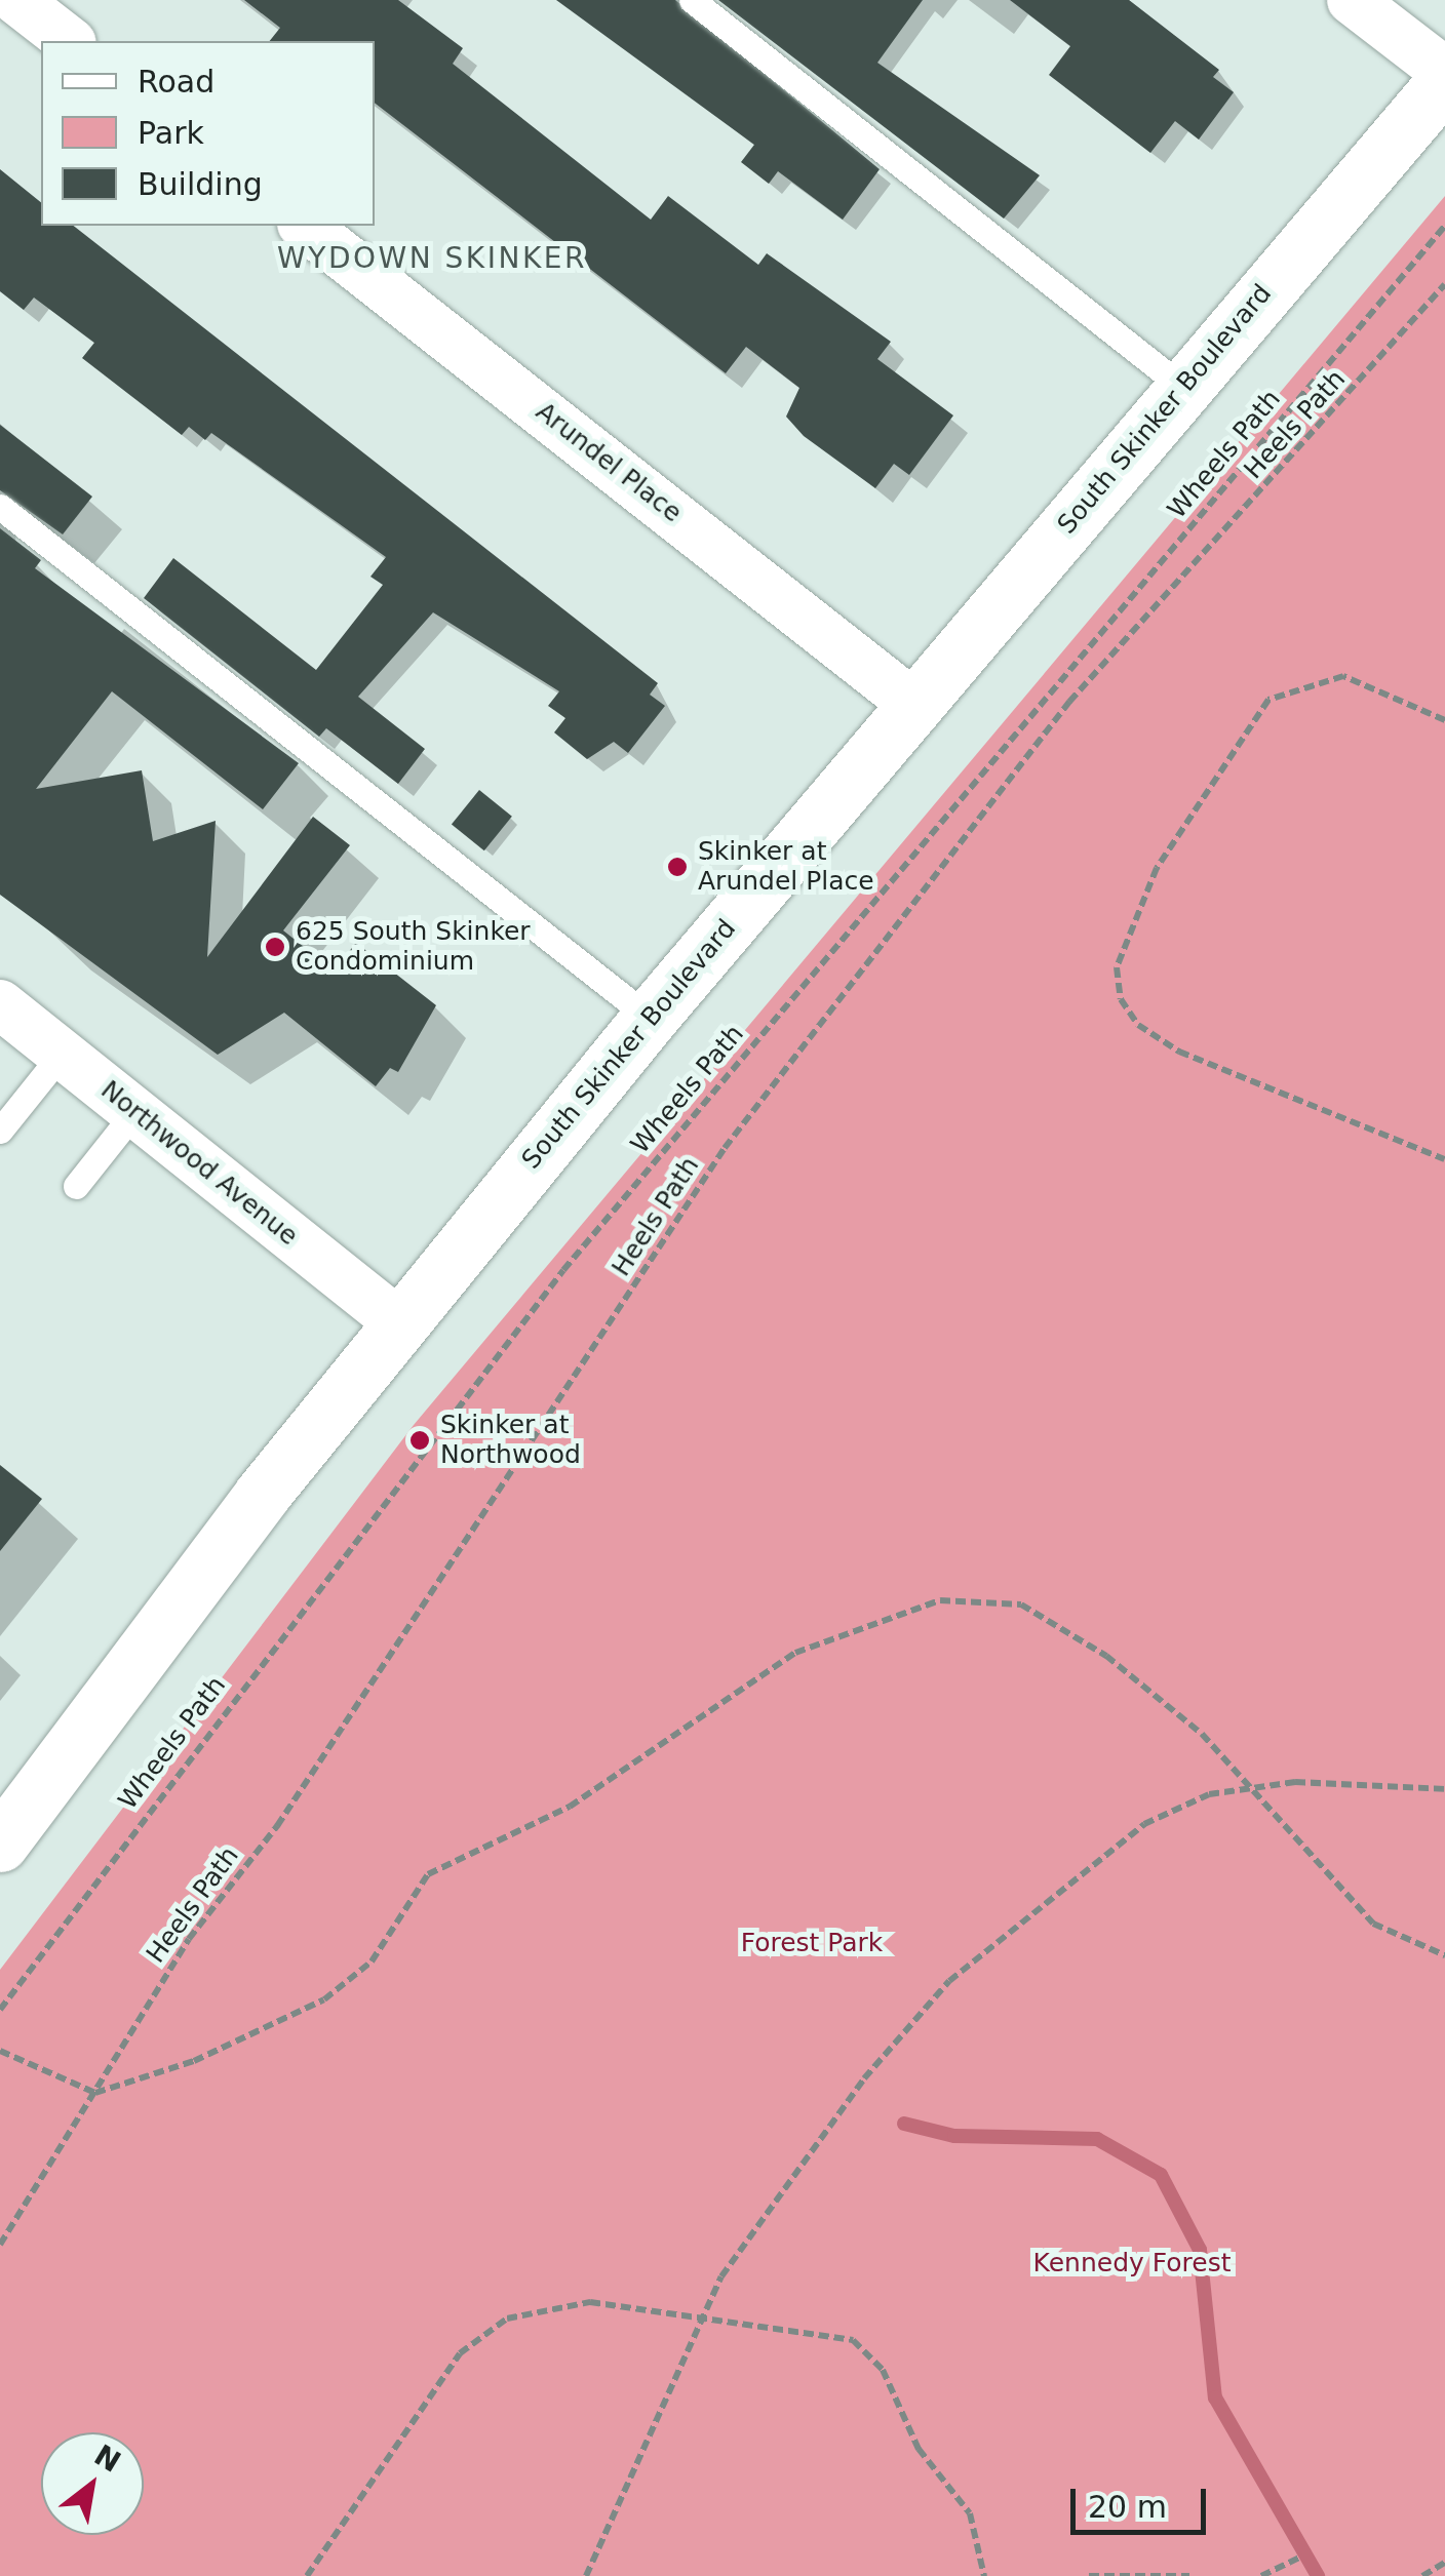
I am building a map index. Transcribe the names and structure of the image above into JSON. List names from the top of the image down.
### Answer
{
  "streets": {
    "main road": ["South Skinker Boulevard"],
    "street": ["Arundel Place", "Northwood Avenue"],
    "path": ["Heels Path", "Wheels Path"]
  },
  "crossings": [
    ["South Skinker Boulevard", "Arundel Place"],
    ["South Skinker Boulevard", "Northwood Avenue"]
  ],
  "districts": ["WYDOWN SKINKER"],
  "parks": ["Forest Park", "Kennedy Forest"],
  "places": ["Skinker at Arundel Place", "625 South Skinker Condominium", "Skinker at Northwood"],
  "legend": ["Road", "Park", "Building"],
  "scale_bar": "20 m",
  "north": "top right"
}
